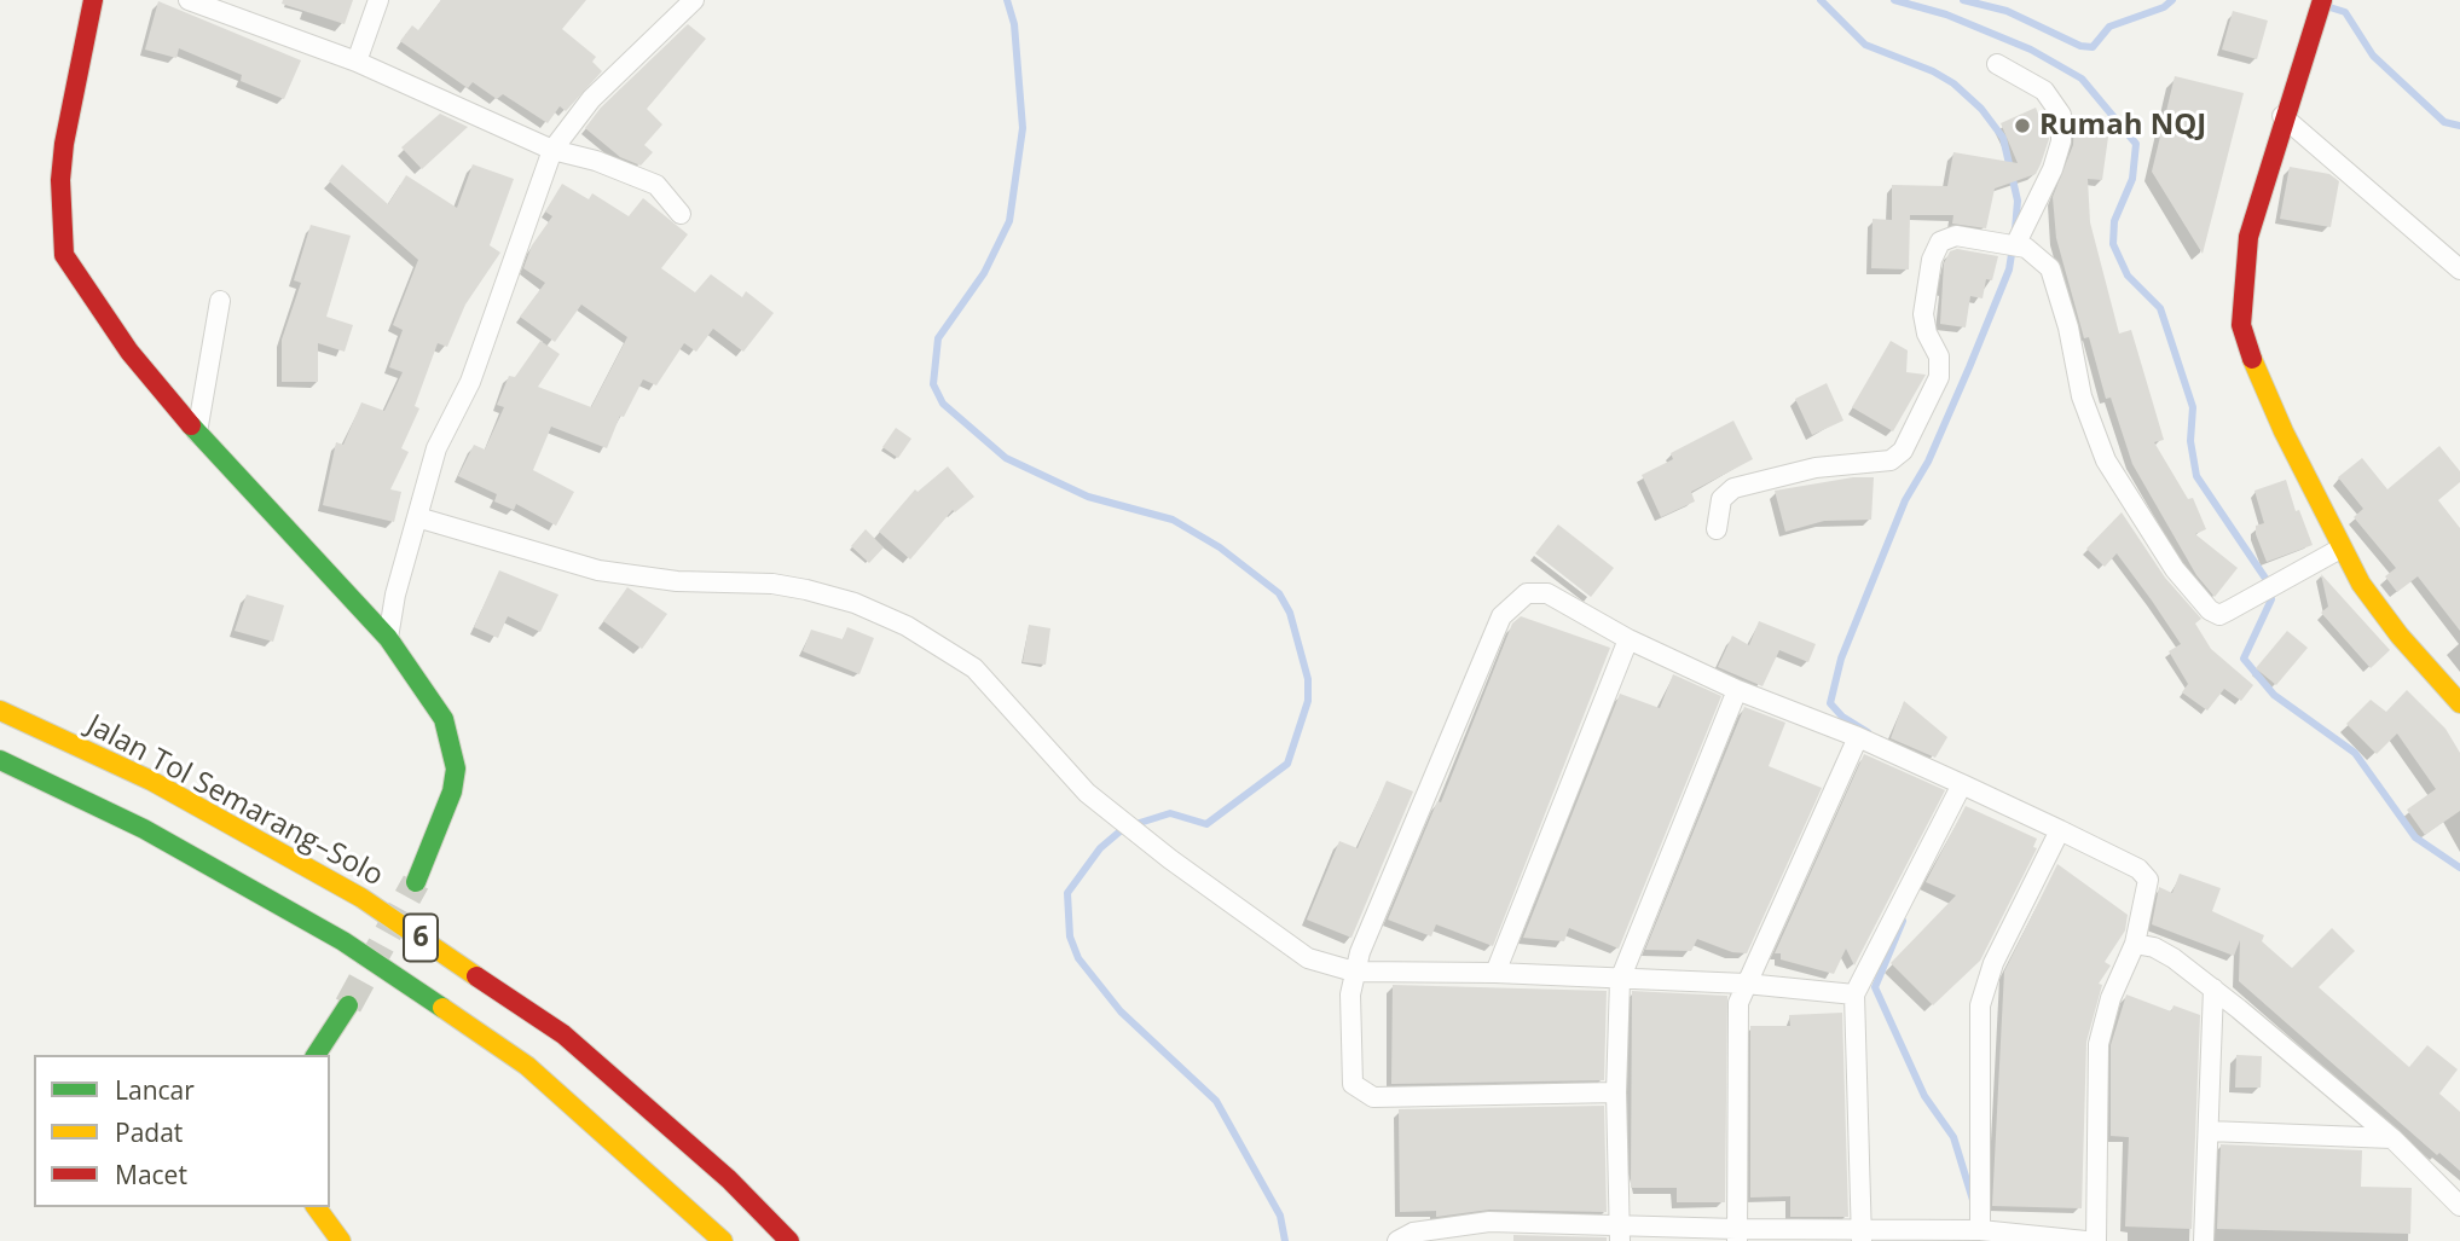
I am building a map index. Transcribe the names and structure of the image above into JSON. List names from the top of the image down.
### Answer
{
  "streets": {
    "main road": ["Jalan Tol Semarang–Solo", "6"]
  },
  "places": ["Rumah NQJ"],
  "legend": ["Lancar", "Padat", "Macet"]
}
